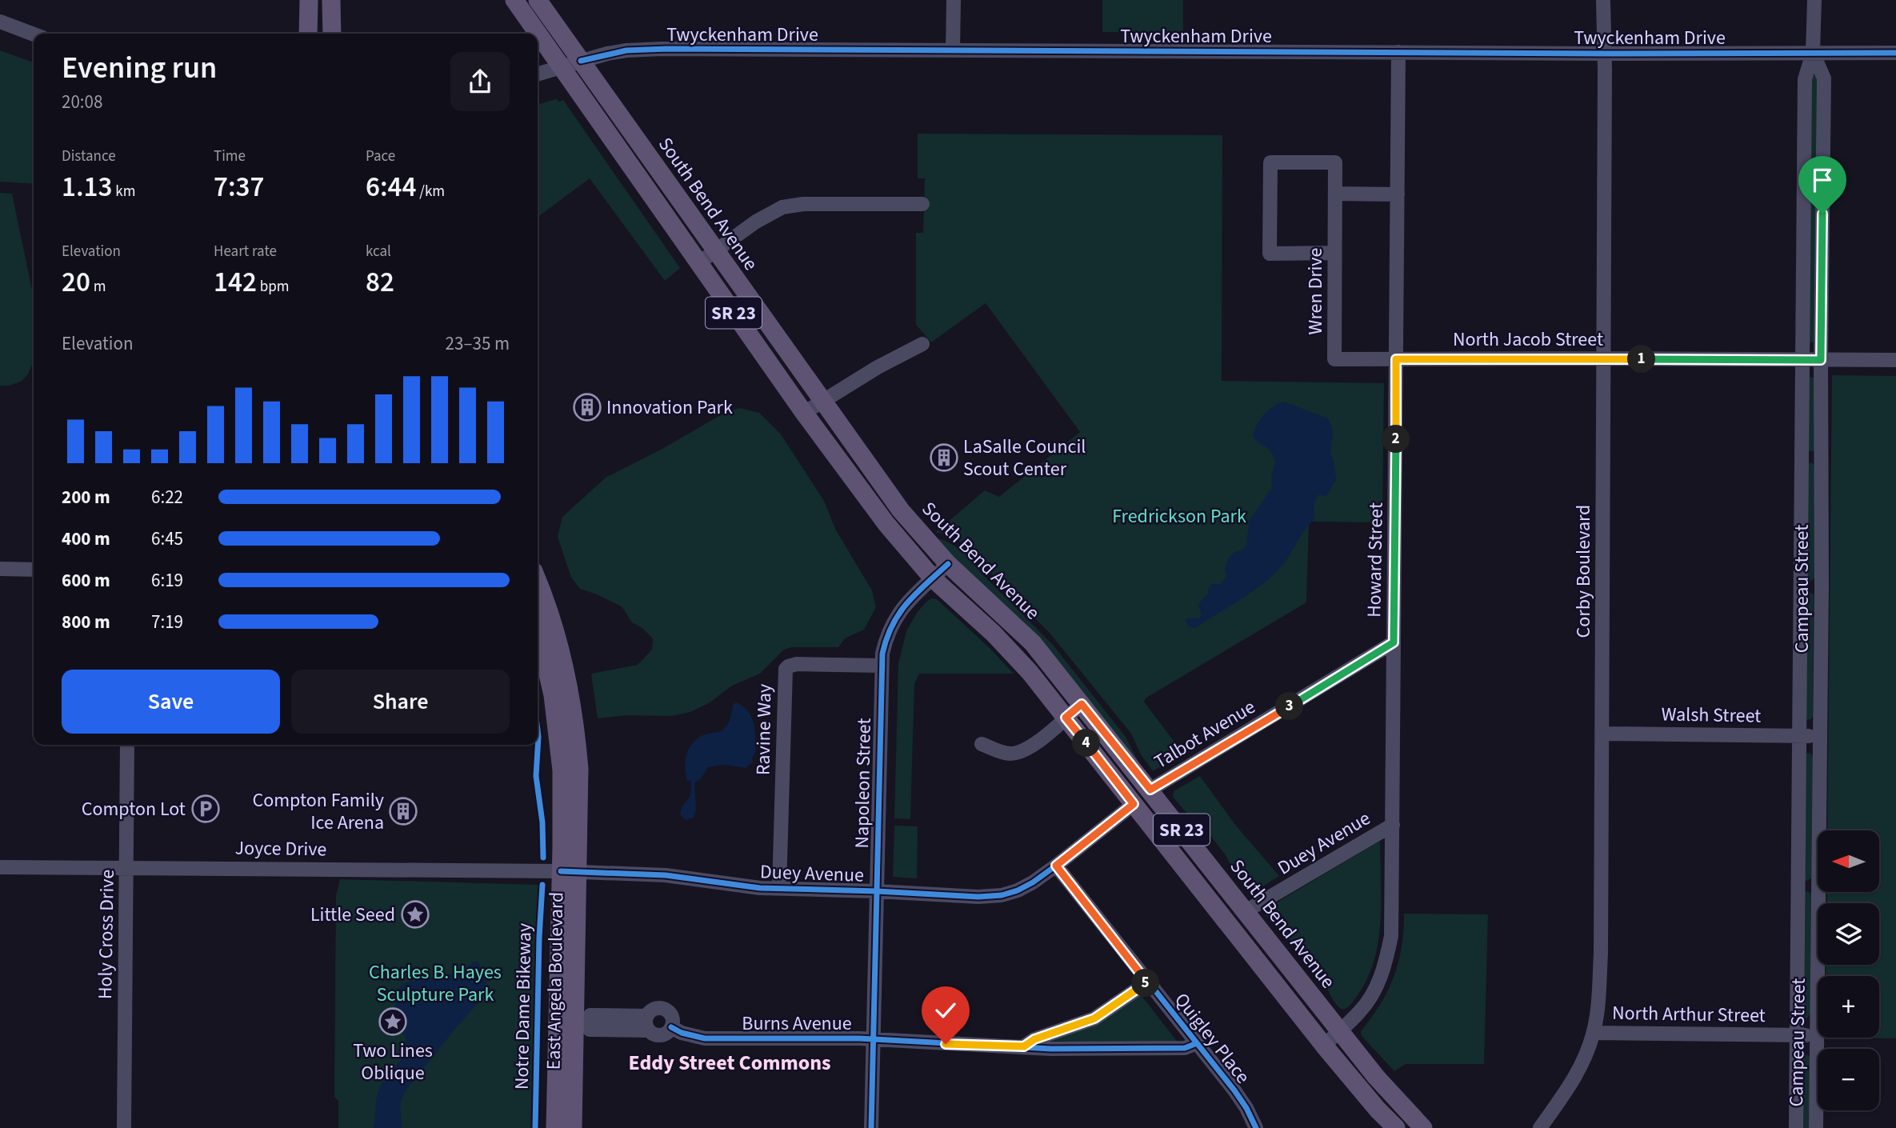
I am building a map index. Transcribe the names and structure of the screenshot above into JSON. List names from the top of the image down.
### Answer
{
  "streets": {
    "main road": ["South Bend Avenue", "SR 23", "East Angela Boulevard"],
    "street": [
      "Twyckenham Drive",
      "Wren Drive",
      "North Jacob Street",
      "Howard Street",
      "Corby Boulevard",
      "Campeau Street",
      "Walsh Street",
      "Ravine Way",
      "Talbot Avenue",
      "Napoleon Street",
      "Duey Avenue",
      "Joyce Drive",
      "Holy Cross Drive",
      "North Arthur Street",
      "Burns Avenue",
      "Quigley Place"
    ],
    "cycle path": ["Notre Dame Bikeway"]
  },
  "crossings": [
    ["Twyckenham Drive", "South Bend Avenue"],
    ["Twyckenham Drive", "SR 23"],
    ["Twyckenham Drive", "Howard Street"],
    ["Twyckenham Drive", "Corby Boulevard"],
    ["Twyckenham Drive", "Campeau Street"],
    ["South Bend Avenue", "Howard Street"],
    ["South Bend Avenue", "Talbot Avenue"],
    ["South Bend Avenue", "Napoleon Street"],
    ["South Bend Avenue", "Duey Avenue"],
    ["Wren Drive", "North Jacob Street"],
    ["Wren Drive", "Howard Street"],
    ["SR 23", "Howard Street"],
    ["SR 23", "Napoleon Street"],
    ["SR 23", "Duey Avenue"],
    ["North Jacob Street", "Howard Street"],
    ["North Jacob Street", "Corby Boulevard"],
    ["North Jacob Street", "Campeau Street"],
    ["Howard Street", "Talbot Avenue"],
    ["Howard Street", "Duey Avenue"],
    ["Corby Boulevard", "Walsh Street"],
    ["Corby Boulevard", "North Arthur Street"],
    ["Campeau Street", "Walsh Street"],
    ["Campeau Street", "North Arthur Street"],
    ["Ravine Way", "Napoleon Street"],
    ["Ravine Way", "Duey Avenue"],
    ["Napoleon Street", "Duey Avenue"],
    ["Napoleon Street", "Burns Avenue"],
    ["Duey Avenue", "Joyce Drive"],
    ["Duey Avenue", "East Angela Boulevard"],
    ["Duey Avenue", "Quigley Place"],
    ["Joyce Drive", "Holy Cross Drive"],
    ["Joyce Drive", "East Angela Boulevard"],
    ["Burns Avenue", "Quigley Place"]
  ],
  "districts": ["Eddy Street Commons"],
  "parks": ["Fredrickson Park", "Charles B. Hayes Sculpture Park"],
  "places": {
    "building": ["Innovation Park", "LaSalle Council Scout Center", "Compton Family Ice Arena"],
    "parking": ["Compton Lot"],
    "place": ["Little Seed", "Two Lines Oblique"]
  },
  "north": "left",
  "page": {
    "heading": ["Evening run", "20:08"],
    "stats": [
      ["Distance", "1.13 km"],
      ["Time", "7:37"],
      ["Pace", "6:44 /km"],
      ["Elevation", "20 m"],
      ["Heart rate", "142 bpm"],
      ["kcal", "82"]
    ],
    "chart": ["Elevation", "23–35 m"],
    "pins": [
      "1",
      "2",
      "3",
      "4",
      "5"
    ],
    "list": [
      {
        "name": "200 m",
        "note": "6:22"
      },
      {
        "name": "400 m",
        "note": "6:45"
      },
      {
        "name": "600 m",
        "note": "6:19"
      },
      {
        "name": "800 m",
        "note": "7:19"
      }
    ],
    "buttons": ["Save", "Share"],
    "map_buttons": ["+", "−"]
  }
}
